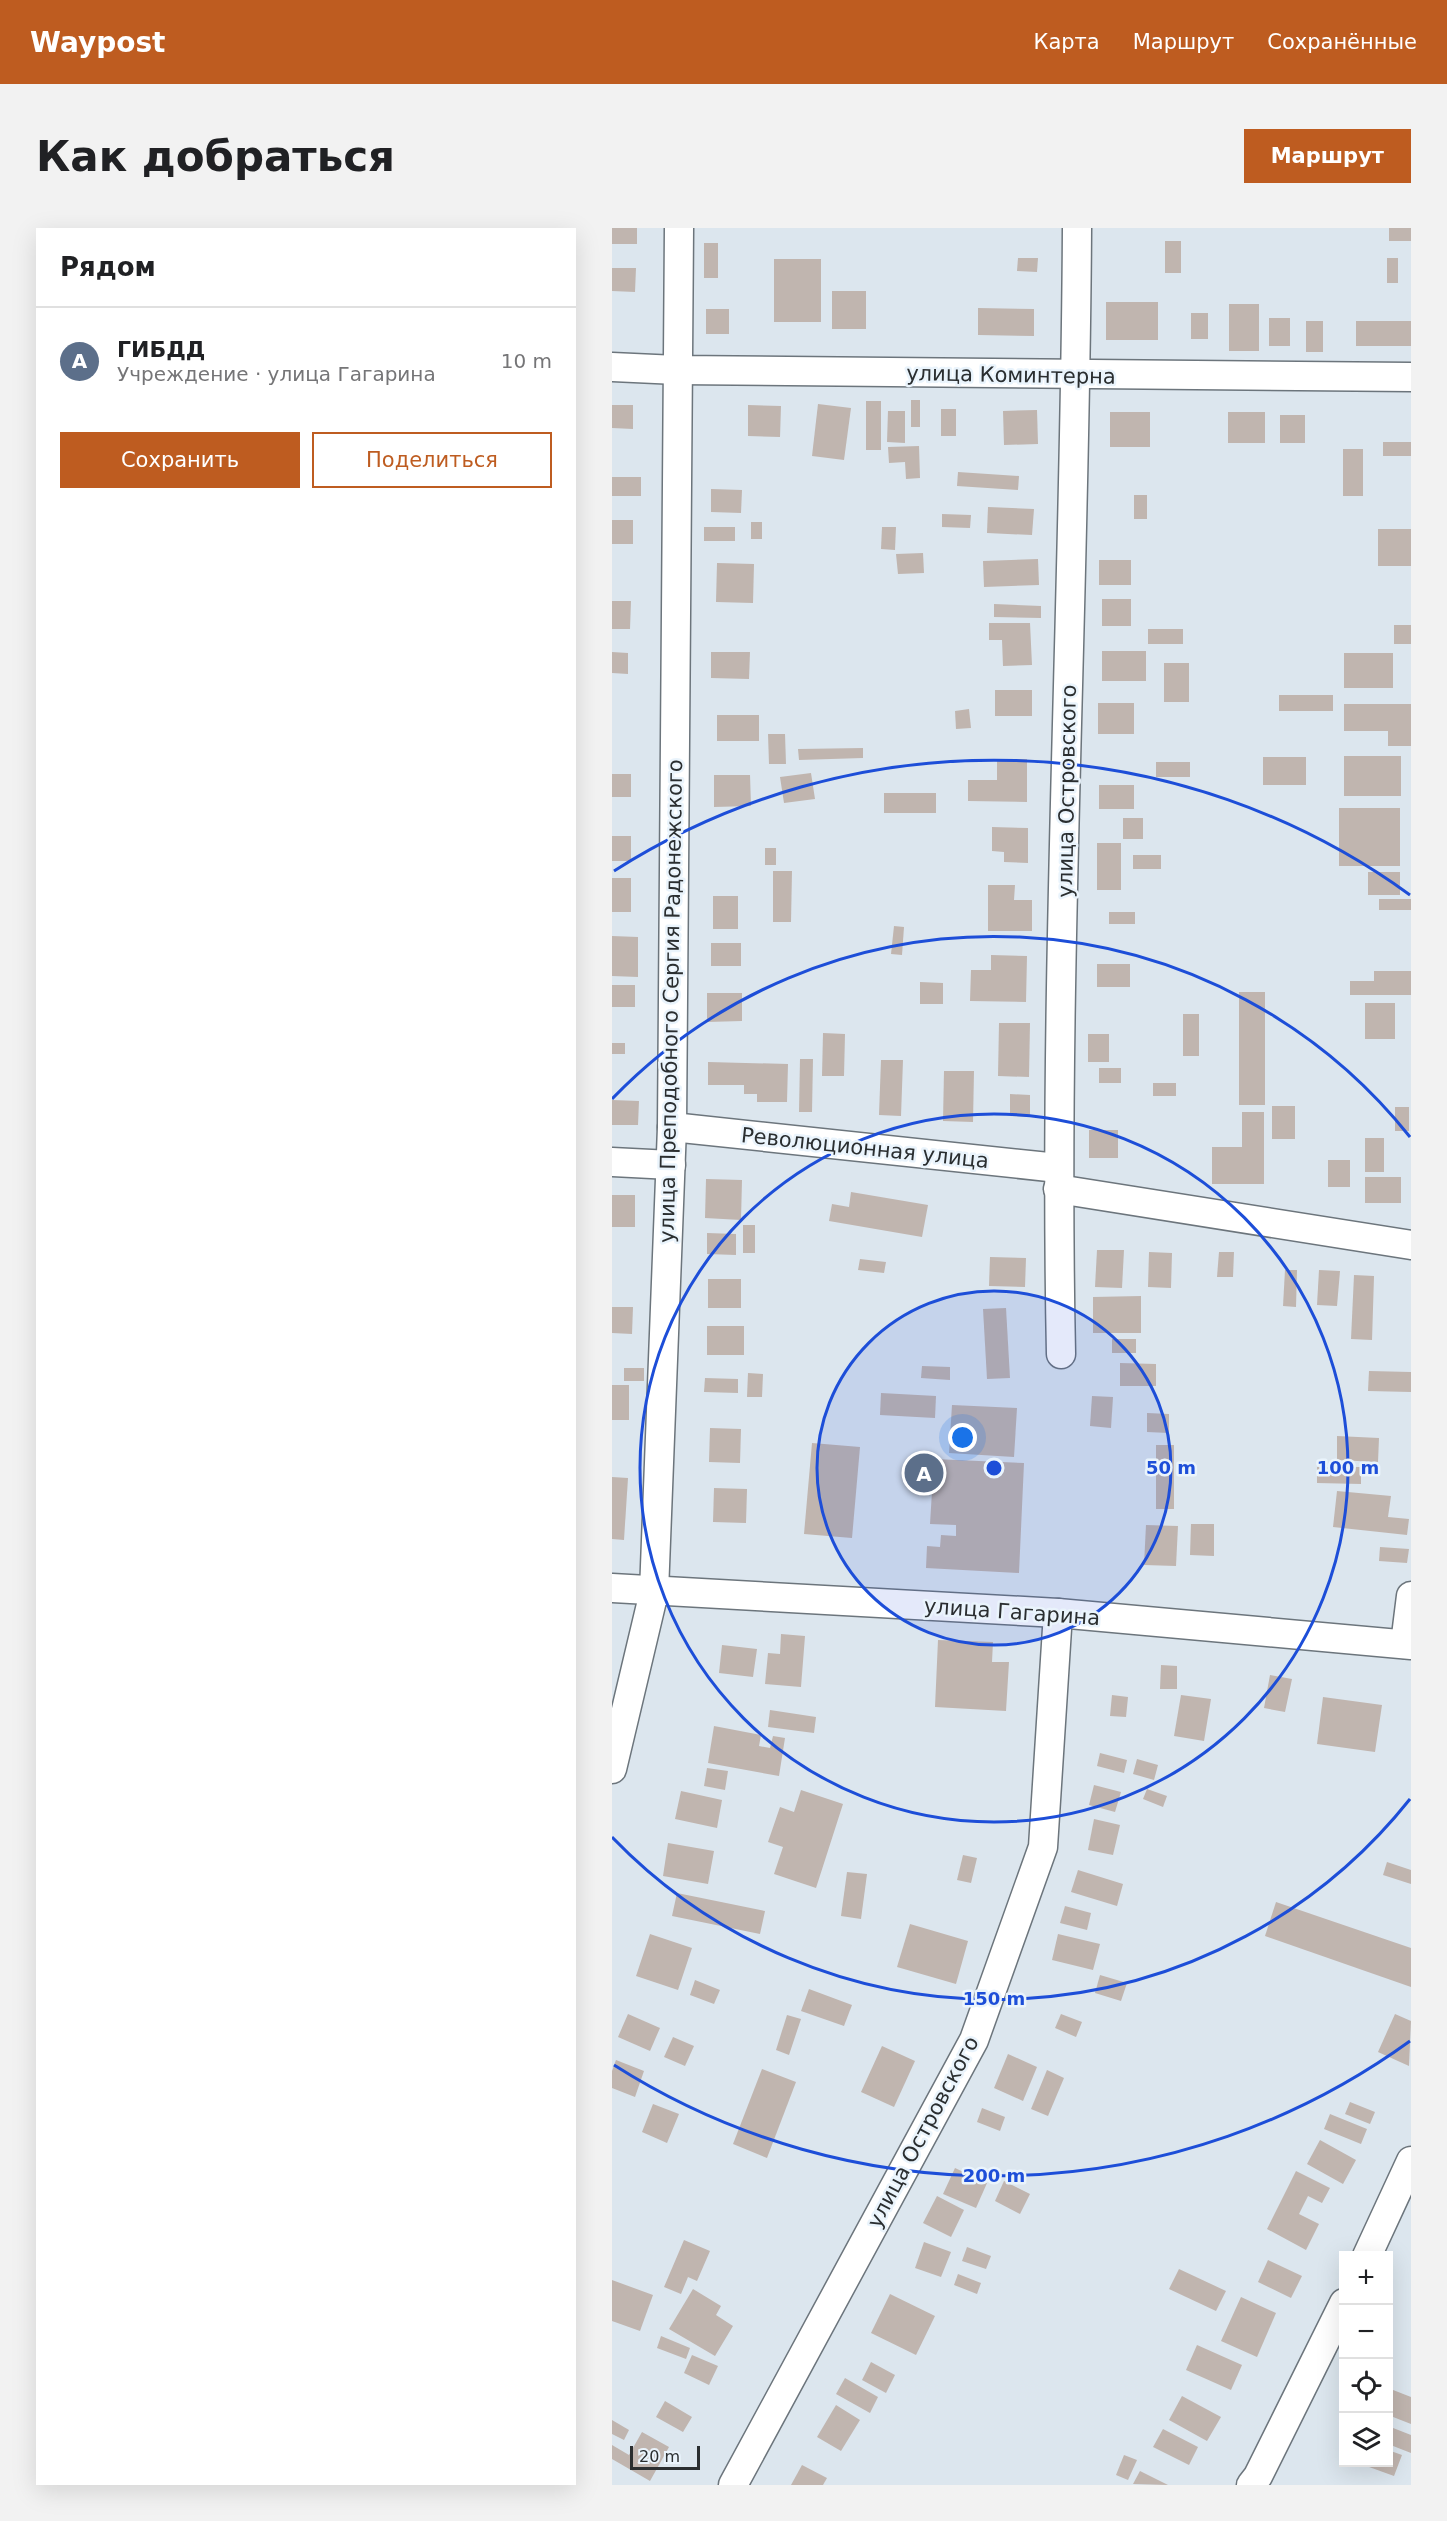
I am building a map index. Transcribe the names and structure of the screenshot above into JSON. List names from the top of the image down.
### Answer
{
  "streets": {
    "street": [
      "улица Коминтерна",
      "улица Островского",
      "улица Преподобного Сергия Радонежского",
      "Революционная улица",
      "улица Гагарина"
    ]
  },
  "crossings": [
    ["улица Коминтерна", "улица Островского"],
    ["улица Коминтерна", "улица Преподобного Сергия Радонежского"],
    ["улица Островского", "Революционная улица"],
    ["улица Островского", "улица Гагарина"],
    ["улица Преподобного Сергия Радонежского", "Революционная улица"],
    ["улица Преподобного Сергия Радонежского", "улица Гагарина"]
  ],
  "scale_bar": "20 m",
  "page": {
    "header": "Waypost",
    "nav": ["Карта", "Маршрут", "Сохранённые"],
    "buttons": [
      "Маршрут",
      ["Сохранить", "Поделиться"]
    ],
    "title": "Как добраться",
    "heading": "Рядом",
    "list": [
      {
        "mark": "A",
        "name": "ГИБДД",
        "note": "Учреждение · улица Гагарина",
        "value": "10 m"
      }
    ],
    "pins": "A",
    "map_buttons": ["+", "−"],
    "scale": "20 m"
  },
  "rings": [
    "50 m",
    "100 m",
    "150 m",
    "200 m"
  ]
}
